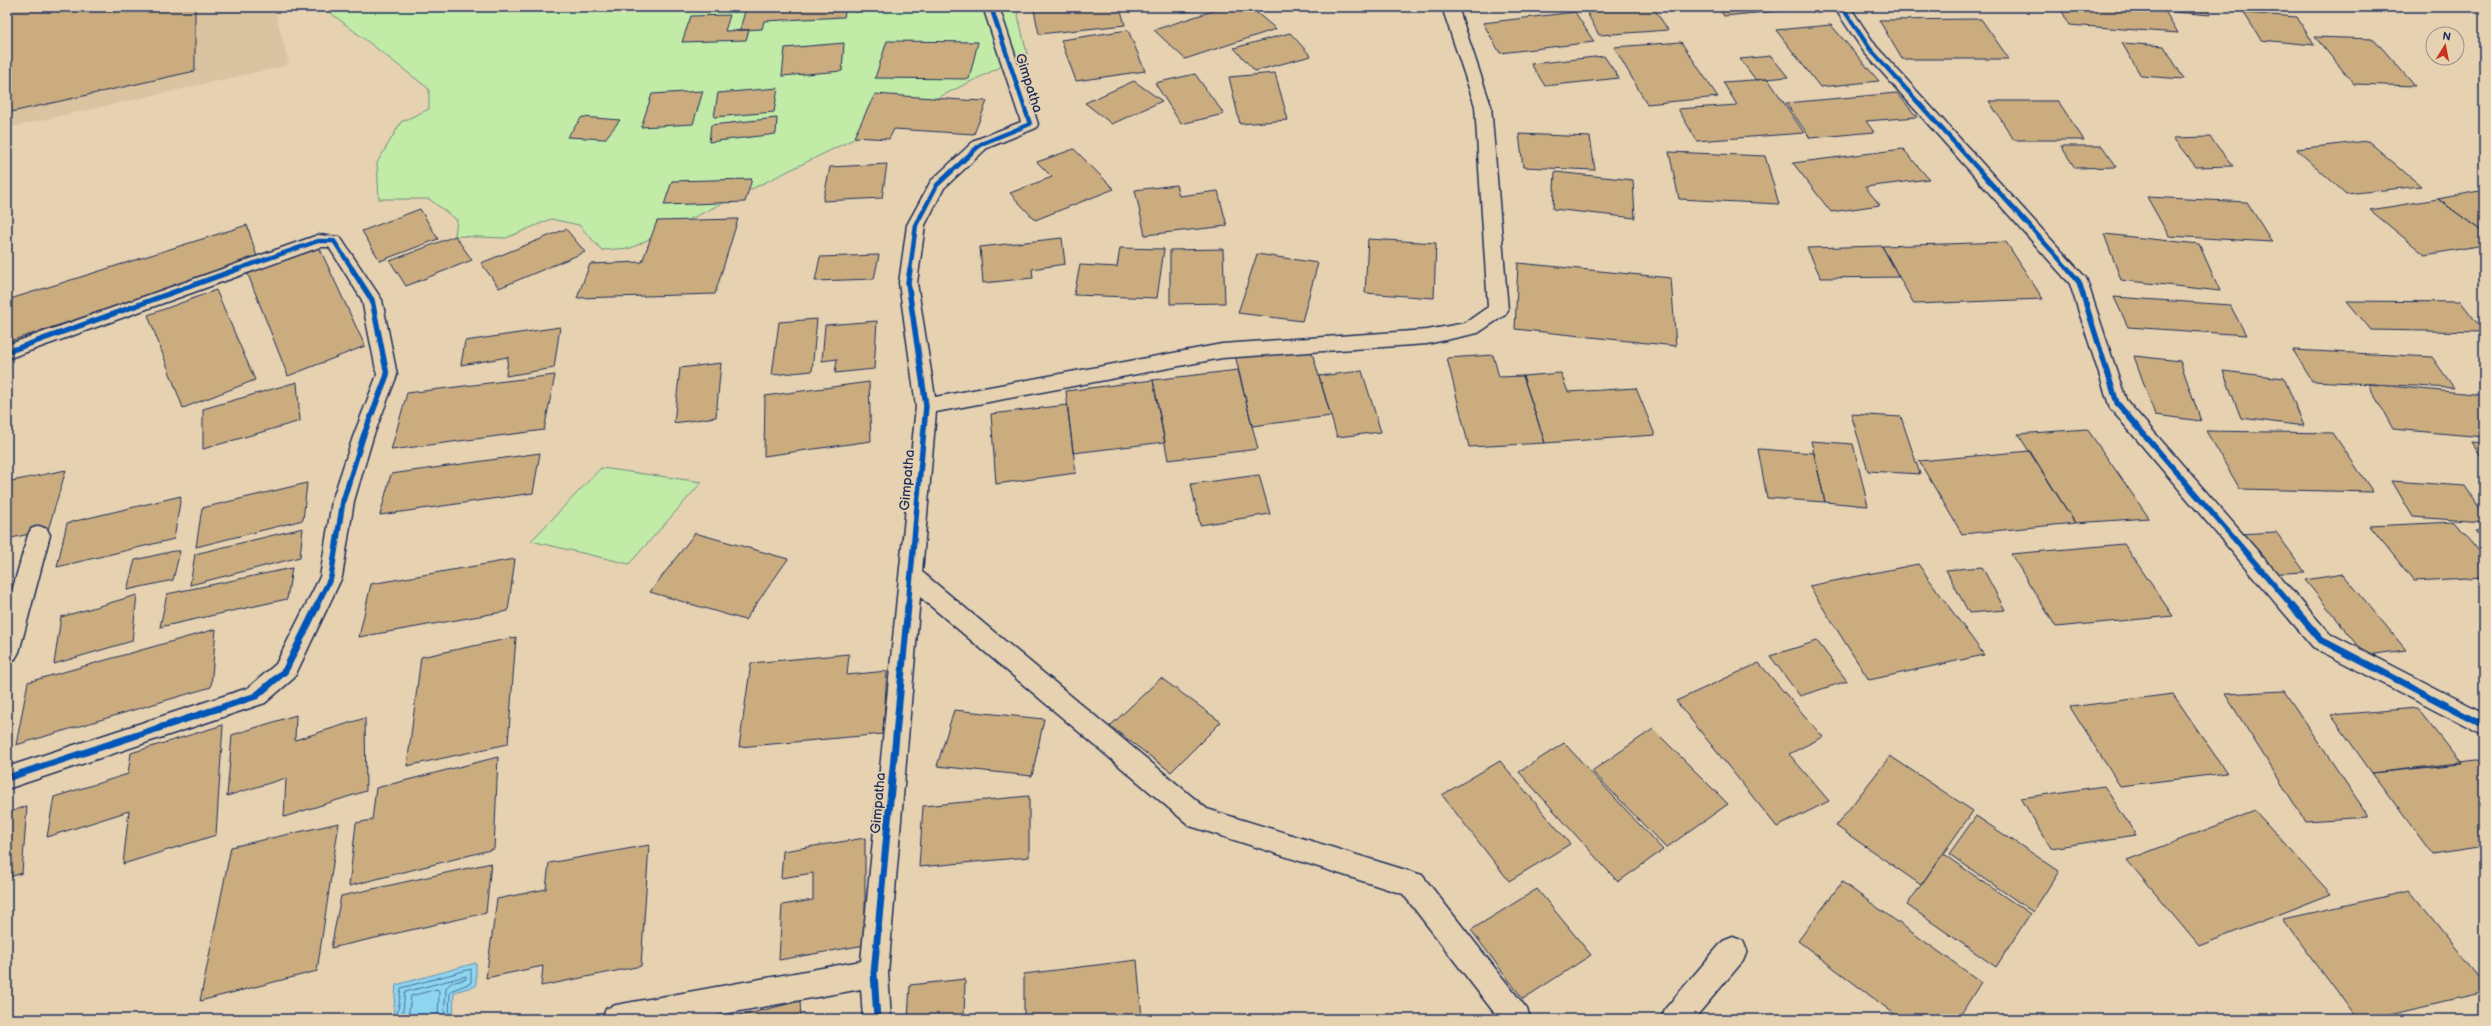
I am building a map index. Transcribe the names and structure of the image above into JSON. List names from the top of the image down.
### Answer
{
  "streets": {
    "street": ["Gimpatha"]
  },
  "north": "top"
}
